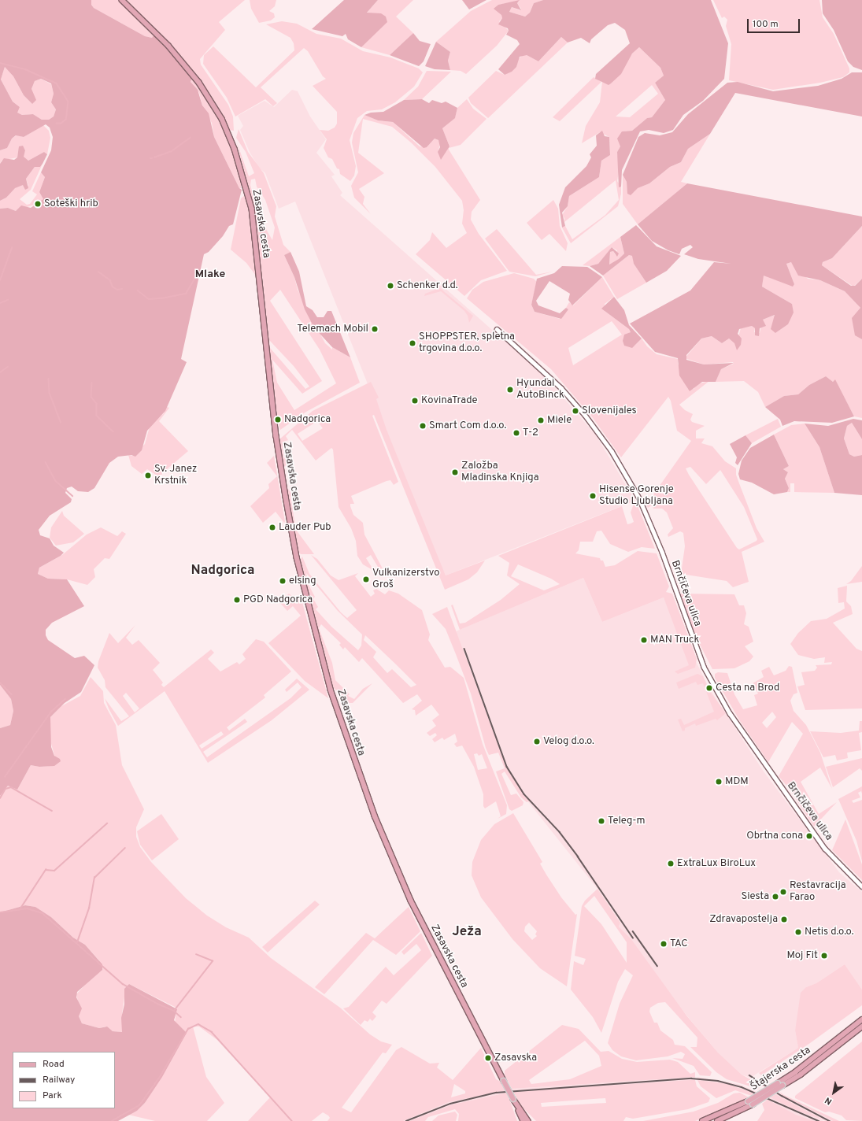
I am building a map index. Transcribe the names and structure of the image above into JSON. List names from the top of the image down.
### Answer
{
  "streets": {
    "main road": ["Zasavska cesta", "Štajerska cesta"],
    "street": ["Brnčičeva ulica"]
  },
  "districts": ["Mlake", "Nadgorica", "Ježa"],
  "places": [
    "Soteški hrib",
    "Schenker d.d.",
    "Telemach Mobil",
    "SHOPPSTER, spletna trgovina d.o.o.",
    "Hyundai AutoBinck",
    "KovinaTrade",
    "Slovenijales",
    "Nadgorica",
    "Miele",
    "Smart Com d.o.o.",
    "T-2",
    "Založba Mladinska Knjiga",
    "Sv. Janez Krstnik",
    "Hisense Gorenje Studio Ljubljana",
    "Lauder Pub",
    "Vulkanizerstvo Groš",
    "elsing",
    "PGD Nadgorica",
    "MAN Truck",
    "Cesta na Brod",
    "Velog d.o.o.",
    "MDM",
    "Teleg-m",
    "Obrtna cona",
    "ExtraLux BiroLux",
    "Restavracija Farao",
    "Siesta",
    "Zdravapostelja",
    "Netis d.o.o.",
    "TAC",
    "Moj Fit",
    "Zasavska"
  ],
  "legend": ["Road", "Railway", "Park"],
  "scale_bar": "100 m",
  "north": "bottom left"
}
